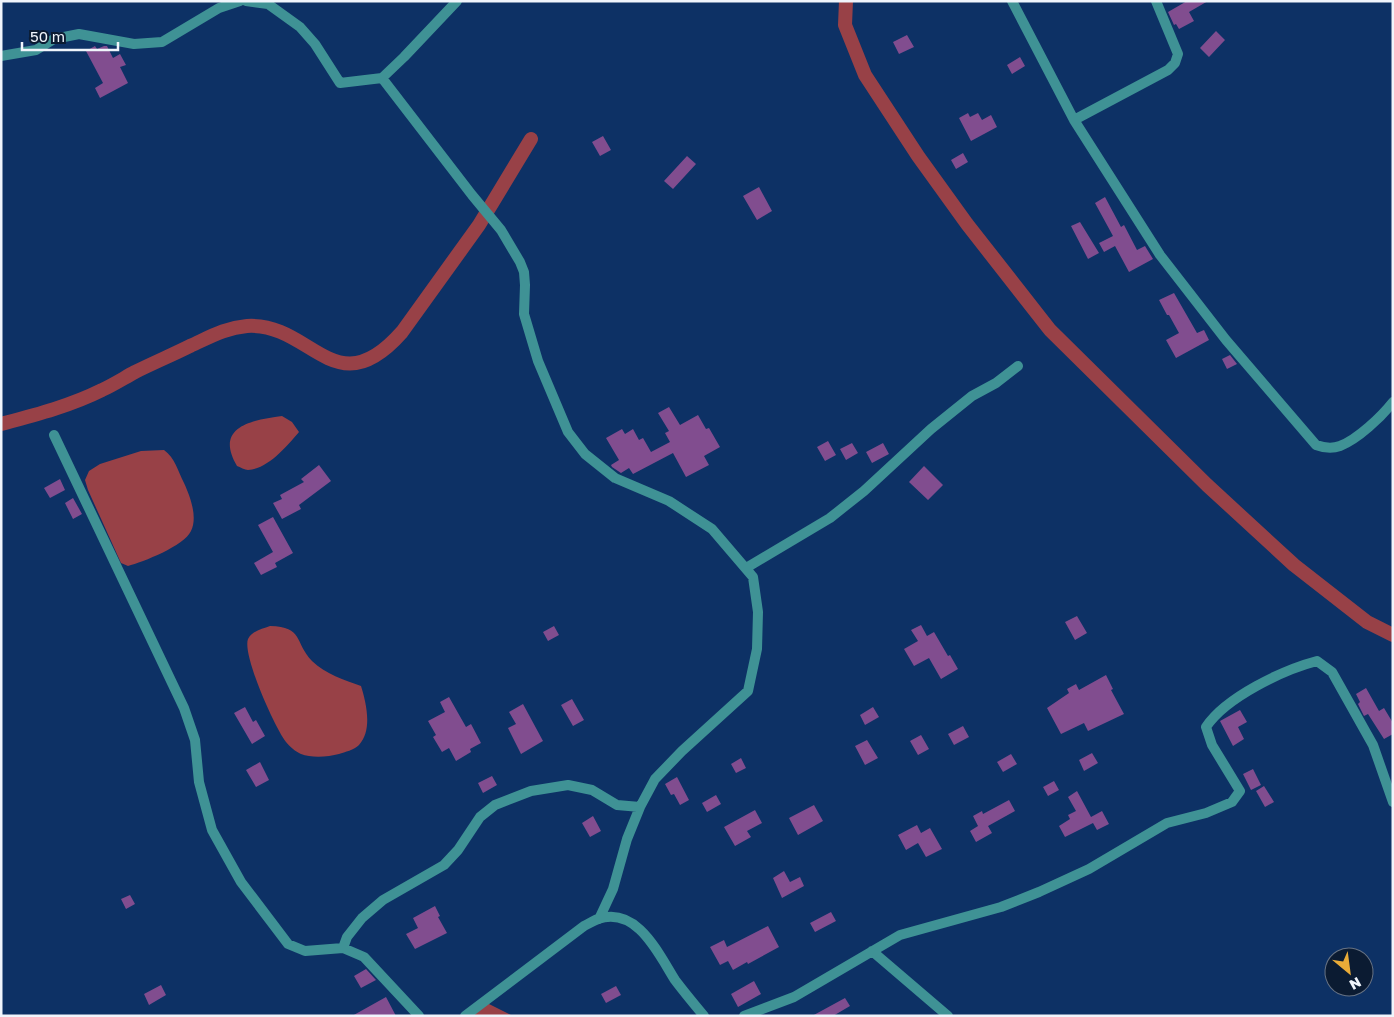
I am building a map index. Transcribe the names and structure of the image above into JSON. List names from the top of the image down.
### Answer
{
  "scale_bar": "50 m",
  "north": "bottom right"
}
